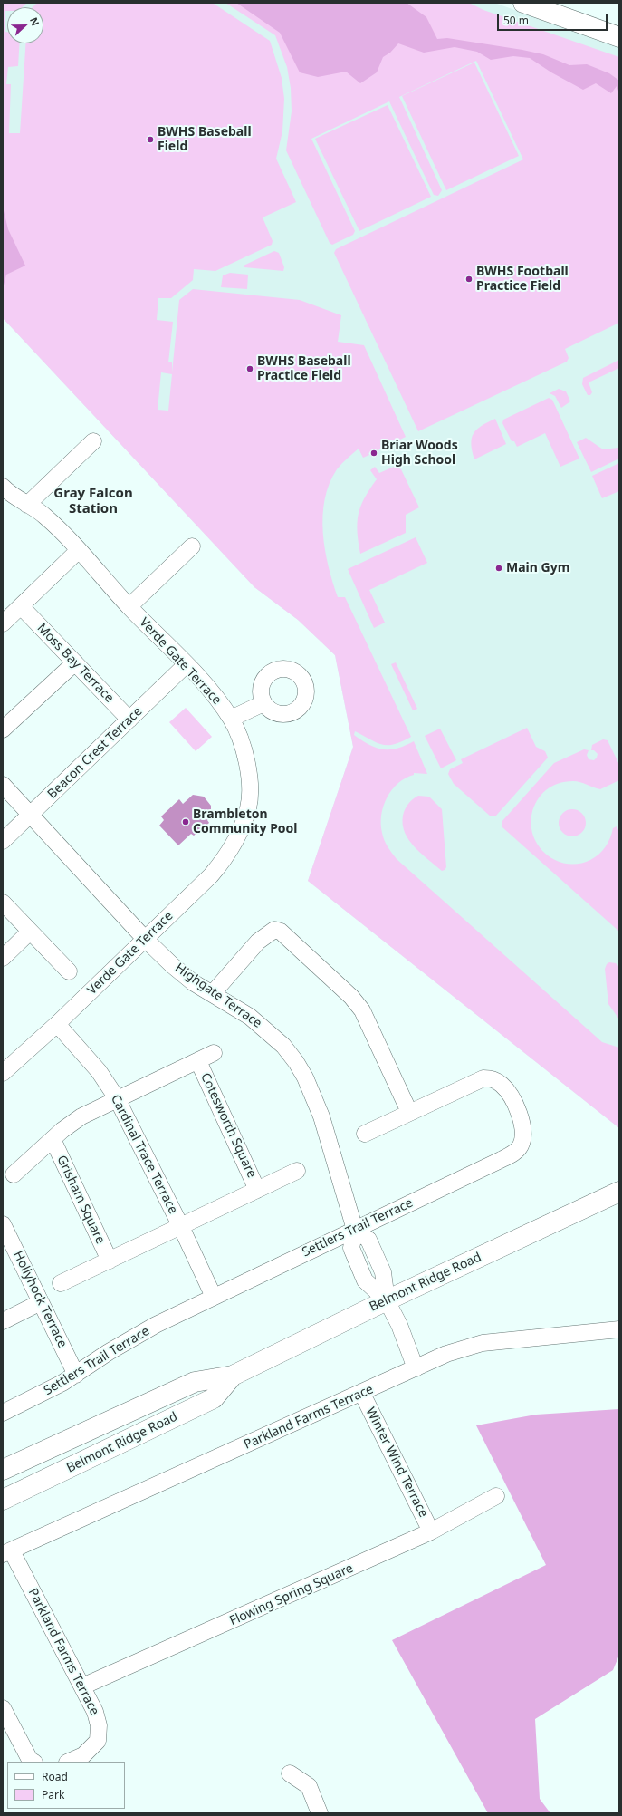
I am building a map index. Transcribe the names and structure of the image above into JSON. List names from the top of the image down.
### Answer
{
  "streets": {
    "main road": ["Belmont Ridge Road"],
    "street": [
      "Verde Gate Terrace",
      "Moss Bay Terrace",
      "Beacon Crest Terrace",
      "Highgate Terrace",
      "Cotesworth Square",
      "Cardinal Trace Terrace",
      "Grisham Square",
      "Settlers Trail Terrace",
      "Hollyhock Terrace",
      "Parkland Farms Terrace",
      "Winter Wind Terrace",
      "Flowing Spring Square"
    ]
  },
  "crossings": [
    ["Verde Gate Terrace", "Beacon Crest Terrace"],
    ["Verde Gate Terrace", "Highgate Terrace"],
    ["Verde Gate Terrace", "Cardinal Trace Terrace"],
    ["Moss Bay Terrace", "Beacon Crest Terrace"],
    ["Beacon Crest Terrace", "Highgate Terrace"],
    ["Highgate Terrace", "Settlers Trail Terrace"],
    ["Cotesworth Square", "Cardinal Trace Terrace"],
    ["Cotesworth Square", "Grisham Square"],
    ["Cardinal Trace Terrace", "Grisham Square"],
    ["Cardinal Trace Terrace", "Settlers Trail Terrace"],
    ["Settlers Trail Terrace", "Hollyhock Terrace"],
    ["Parkland Farms Terrace", "Winter Wind Terrace"],
    ["Parkland Farms Terrace", "Flowing Spring Square"],
    ["Winter Wind Terrace", "Flowing Spring Square"]
  ],
  "districts": ["Gray Falcon Station"],
  "places": [
    "BWHS Baseball Field",
    "BWHS Football Practice Field",
    "BWHS Baseball Practice Field",
    "Briar Woods High School",
    "Main Gym",
    "Brambleton Community Pool"
  ],
  "legend": ["Road", "Park"],
  "scale_bar": "50 m",
  "north": "right"
}
